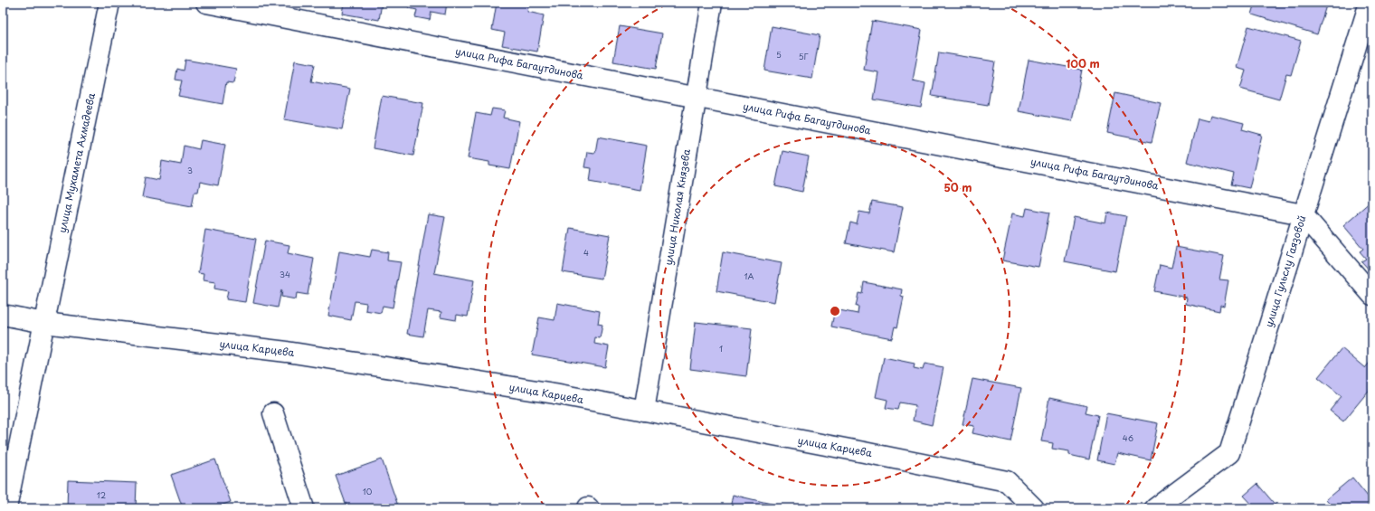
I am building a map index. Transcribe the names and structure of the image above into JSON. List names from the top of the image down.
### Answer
{
  "streets": {
    "street": [
      "улица Рифа Багаутдинова",
      "улица Мухамета Ахмадеева",
      "улица Николая Князева",
      "улица Гульслу Гаязовой",
      "улица Карцева"
    ]
  },
  "crossings": [
    ["улица Рифа Багаутдинова", "улица Николая Князева"],
    ["улица Рифа Багаутдинова", "улица Гульслу Гаязовой"],
    ["улица Мухамета Ахмадеева", "улица Карцева"],
    ["улица Николая Князева", "улица Карцева"]
  ],
  "house_numbers": [
    "5",
    "5Г",
    "3",
    "4",
    "34",
    "1А",
    "1",
    "46",
    "10",
    "12"
  ],
  "rings": ["100 m", "50 m"]
}
